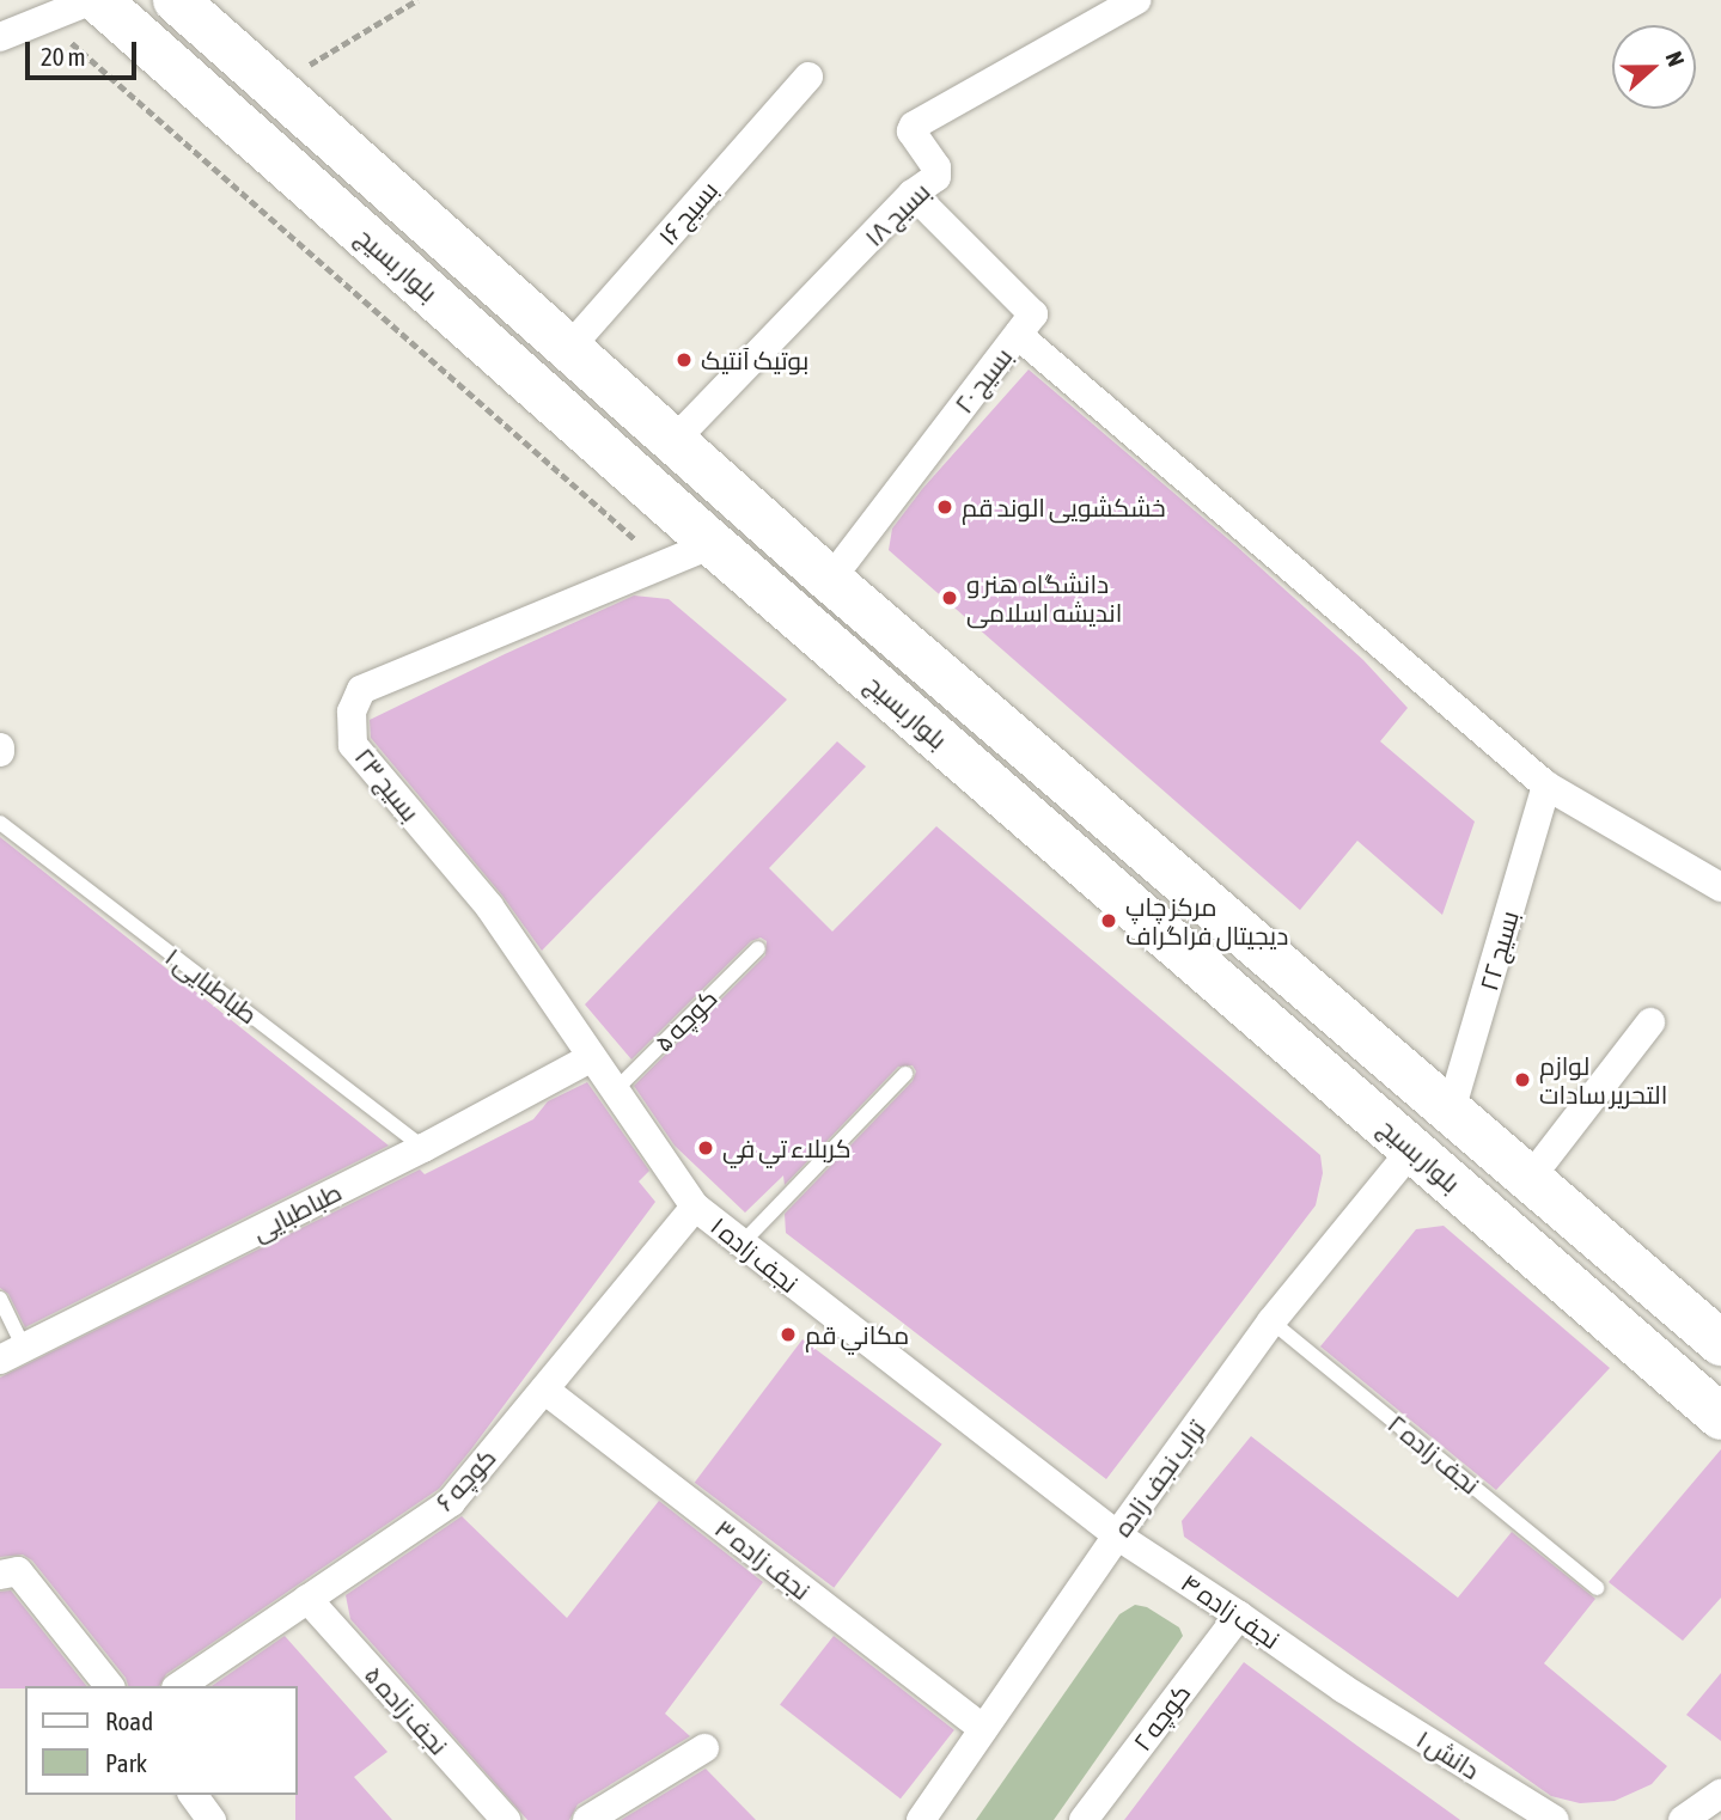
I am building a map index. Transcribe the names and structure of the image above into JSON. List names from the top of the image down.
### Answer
{
  "streets": {
    "main road": ["بلوار بسیج"],
    "street": [
      "بسیج ۱۶",
      "بسیج ۱۸",
      "بسیج ۲۰",
      "بسیج ۲۳",
      "بسیج ۲۲",
      "طباطبایی",
      "نجف زاده ۱",
      "تراب نجف زاده",
      "کوچه ۶",
      "نجف زاده ۳",
      "نجف زاده ۴",
      "نجف زاده ۵",
      "کوچه ۲",
      "دانش ۱"
    ],
    "lane": ["طباطبایی ۱", "کوچه ۵", "نجف زاده ۲"]
  },
  "crossings": [
    ["بسیج ۱۶", "بلوار بسیج"],
    ["بسیج ۱۸", "بلوار بسیج"],
    ["بسیج ۱۸", "بسیج ۲۰"],
    ["بلوار بسیج", "بسیج ۲۰"],
    ["بلوار بسیج", "بسیج ۲۳"],
    ["بلوار بسیج", "بسیج ۲۲"],
    ["بلوار بسیج", "تراب نجف زاده"],
    ["بسیج ۲۳", "طباطبایی"],
    ["بسیج ۲۳", "نجف زاده ۱"],
    ["طباطبایی ۱", "طباطبایی"],
    ["کوچه ۵", "نجف زاده ۱"],
    ["طباطبایی", "نجف زاده ۱"],
    ["نجف زاده ۱", "تراب نجف زاده"],
    ["نجف زاده ۱", "کوچه ۶"],
    ["نجف زاده ۱", "نجف زاده ۴"],
    ["نجف زاده ۲", "تراب نجف زاده"],
    ["تراب نجف زاده", "نجف زاده ۳"],
    ["تراب نجف زاده", "نجف زاده ۴"],
    ["کوچه ۶", "نجف زاده ۳"],
    ["کوچه ۶", "نجف زاده ۵"],
    ["نجف زاده ۴", "کوچه ۲"],
    ["نجف زاده ۴", "دانش ۱"]
  ],
  "places": [
    "بوتیک آنتیک",
    "خشکشویی الوند قم",
    "دانشگاه هنر و اندیشه اسلامی",
    "مرکز چاپ دیجیتال فراگراف",
    "لوازم التحریر سادات",
    "كربلاء تي في",
    "مكاني قم"
  ],
  "legend": ["Road", "Park"],
  "scale_bar": "20 m",
  "north": "right"
}
